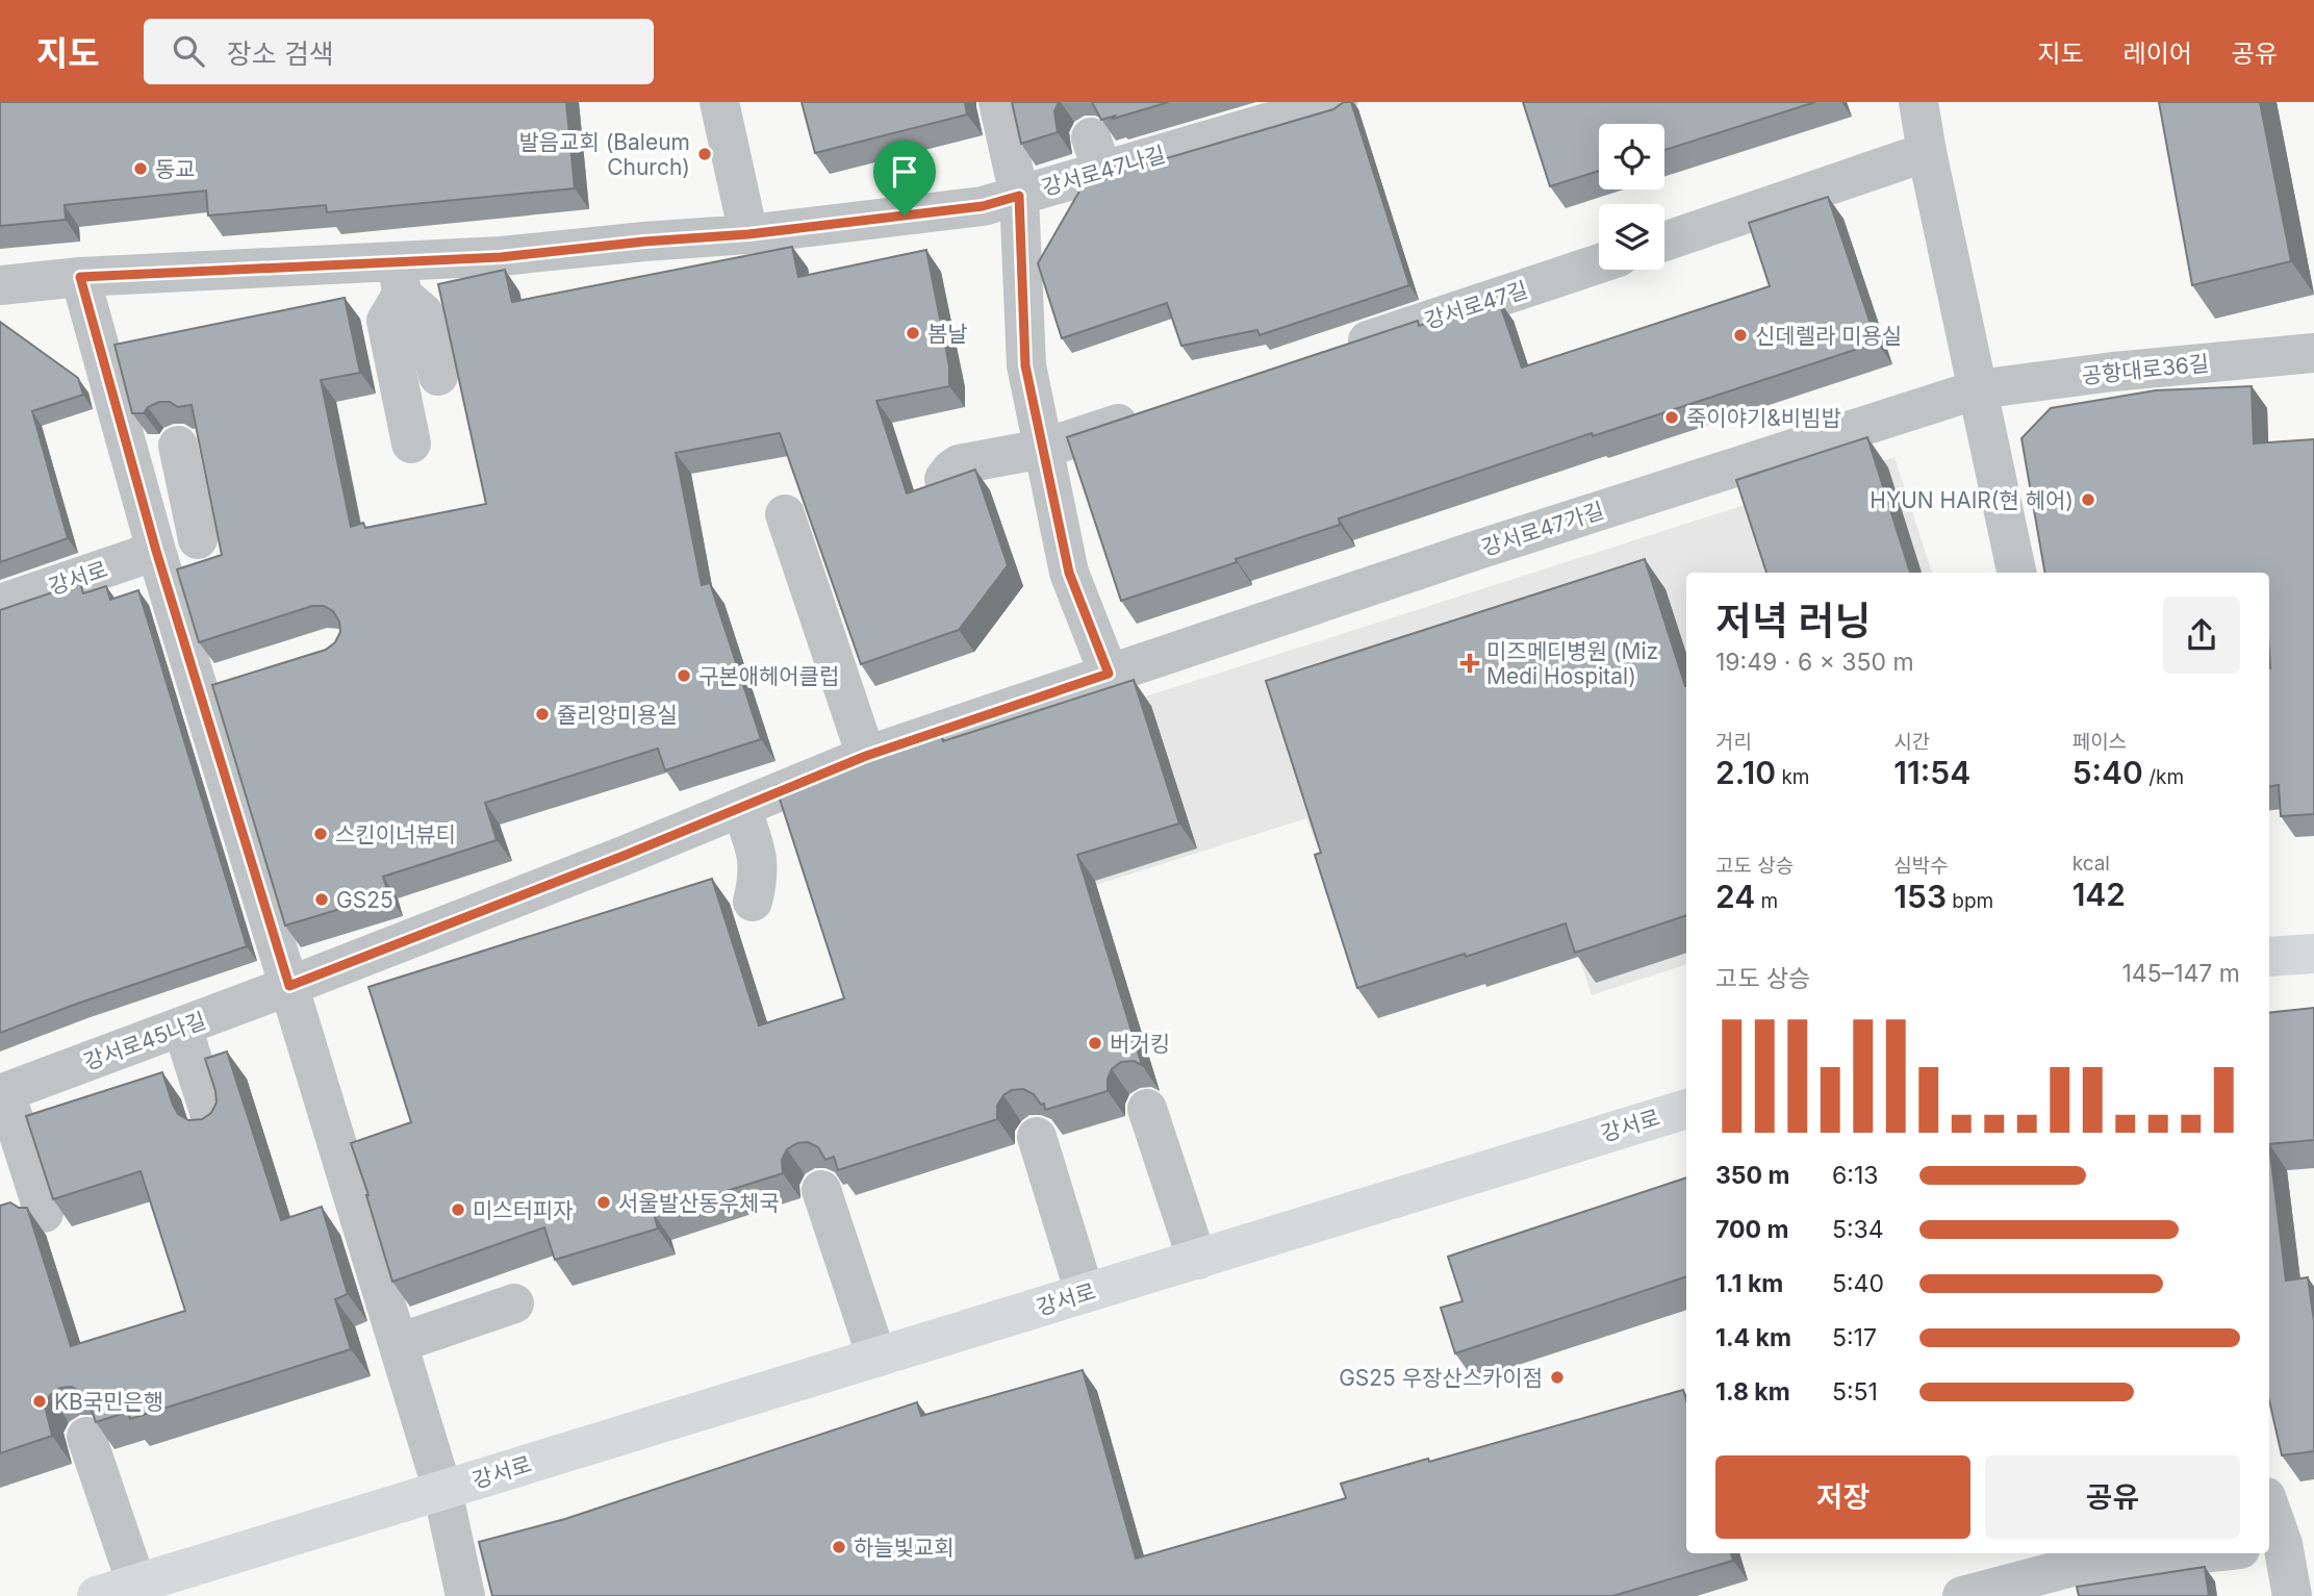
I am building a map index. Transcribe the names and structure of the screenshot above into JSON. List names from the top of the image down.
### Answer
{
  "streets": {
    "main road": ["강서로"],
    "street": [
      "강서로47나길",
      "강서로47길",
      "공항대로36길",
      "강서로47가길",
      "강서로45나길"
    ]
  },
  "crossings": [
    ["강서로47나길", "강서로"],
    ["공항대로36길", "강서로47가길"],
    ["강서로47가길", "강서로"],
    ["강서로47가길", "강서로45나길"],
    ["강서로", "강서로45나길"]
  ],
  "places": {
    "other": [
      "발음교회 (Baleum Church)",
      "동교",
      "봄날",
      "신데렐라 미용실",
      "죽이야기&비빔밥",
      "HYUN HAIR(현 헤어)",
      "구본애헤어클럽",
      "쥴리앙미용실",
      "스킨이너뷰티",
      "GS25",
      "버거킹",
      "서울발산동우체국",
      "미스터피자",
      "GS25 우장산스카이점",
      "KB국민은행",
      "하늘빛교회"
    ],
    "health": ["미즈메디병원 (Miz Medi Hospital)"]
  },
  "page": {
    "header": "지도",
    "search": "장소 검색",
    "nav": ["지도", "레이어", "공유"],
    "heading": ["저녁 러닝", "19:49 · 6 × 350 m"],
    "stats": [
      ["거리", "2.10 km"],
      ["시간", "11:54"],
      ["페이스", "5:40 /km"],
      ["고도 상승", "24 m"],
      ["심박수", "153 bpm"],
      ["kcal", "142"]
    ],
    "chart": ["고도 상승", "145–147 m"],
    "list": [
      {
        "name": "350 m",
        "note": "6:13"
      },
      {
        "name": "700 m",
        "note": "5:34"
      },
      {
        "name": "1.1 km",
        "note": "5:40"
      },
      {
        "name": "1.4 km",
        "note": "5:17"
      },
      {
        "name": "1.8 km",
        "note": "5:51"
      }
    ],
    "buttons": ["저장", "공유"]
  }
}
